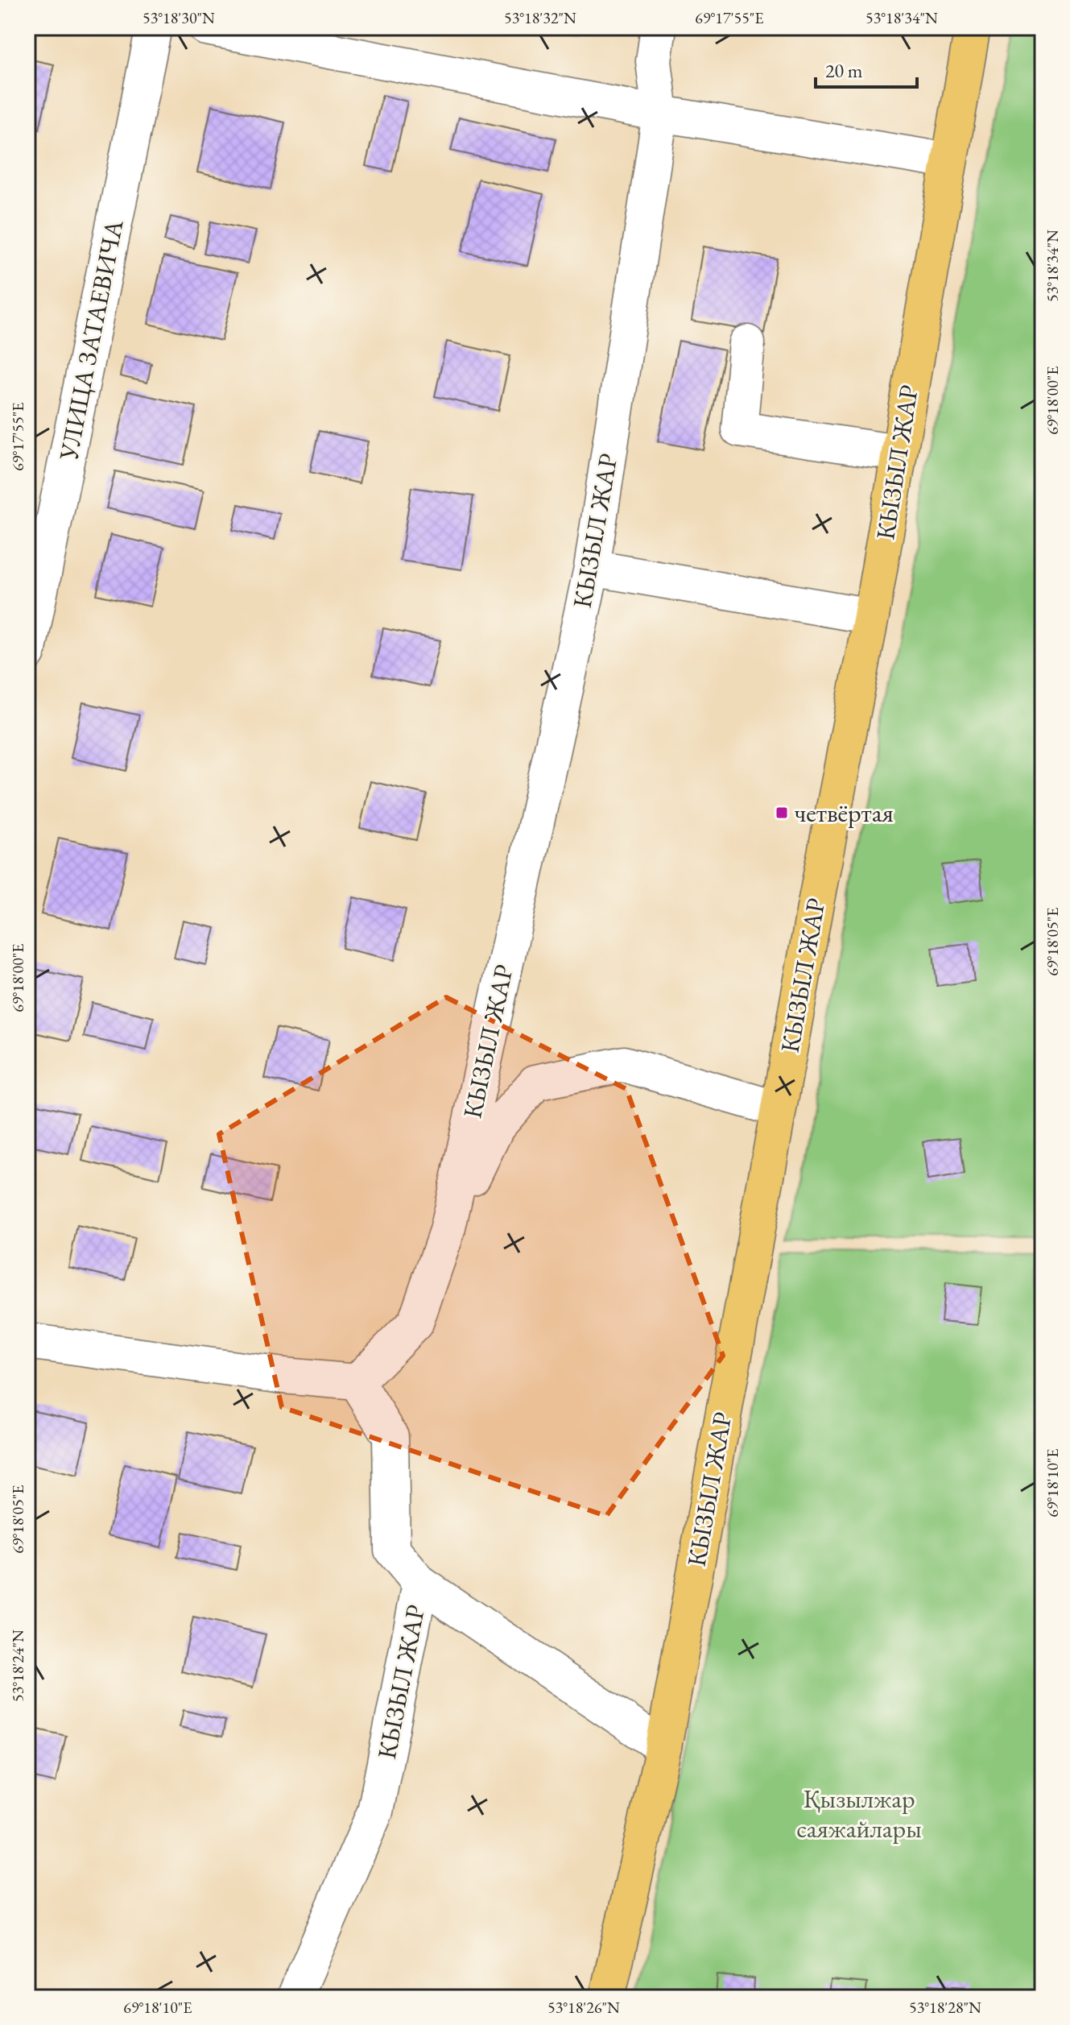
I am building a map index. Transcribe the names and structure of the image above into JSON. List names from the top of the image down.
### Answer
{
  "streets": {
    "main road": ["КЫЗЫЛ ЖАР"],
    "street": ["УЛИЦА ЗАТАЕВИЧА"]
  },
  "parks": ["Қызылжар саяжайлары"],
  "places": {
    "transit": ["четвёртая"]
  },
  "scale_bar": "20 m",
  "coordinates": [
    "53°18'30\"N",
    "53°18'32\"N",
    "69°17'55\"E",
    "53°18'34\"N",
    "69°18'00\"E",
    "69°18'05\"E",
    "69°18'10\"E",
    "53°18'24\"N",
    "53°18'26\"N",
    "53°18'28\"N"
  ]
}
